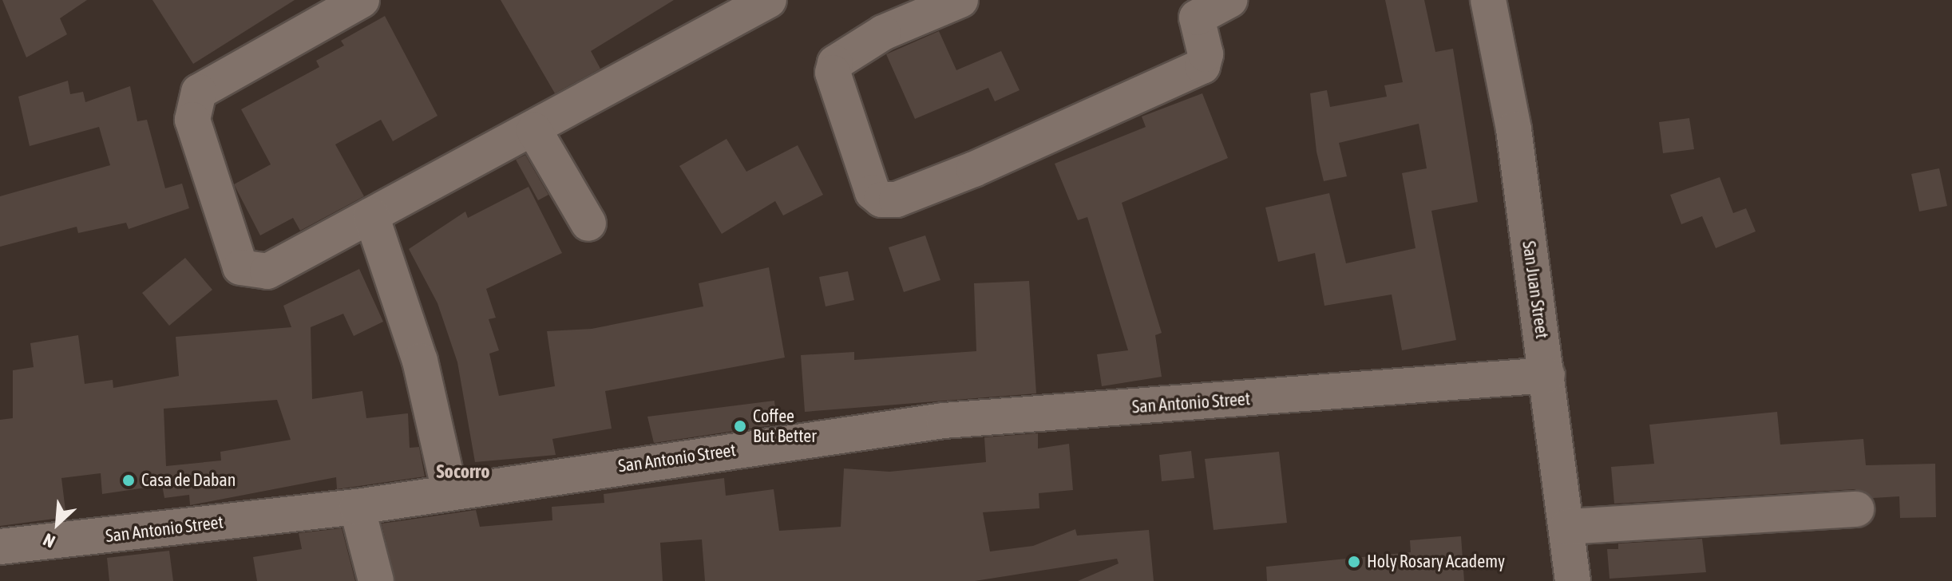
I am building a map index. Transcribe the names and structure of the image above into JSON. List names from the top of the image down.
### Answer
{
  "streets": {
    "street": ["San Juan Street", "San Antonio Street"]
  },
  "crossings": [
    ["San Juan Street", "San Antonio Street"]
  ],
  "districts": ["Socorro"],
  "places": ["Coffee But Better", "Casa de Daban", "Holy Rosary Academy"],
  "north": "bottom left"
}
